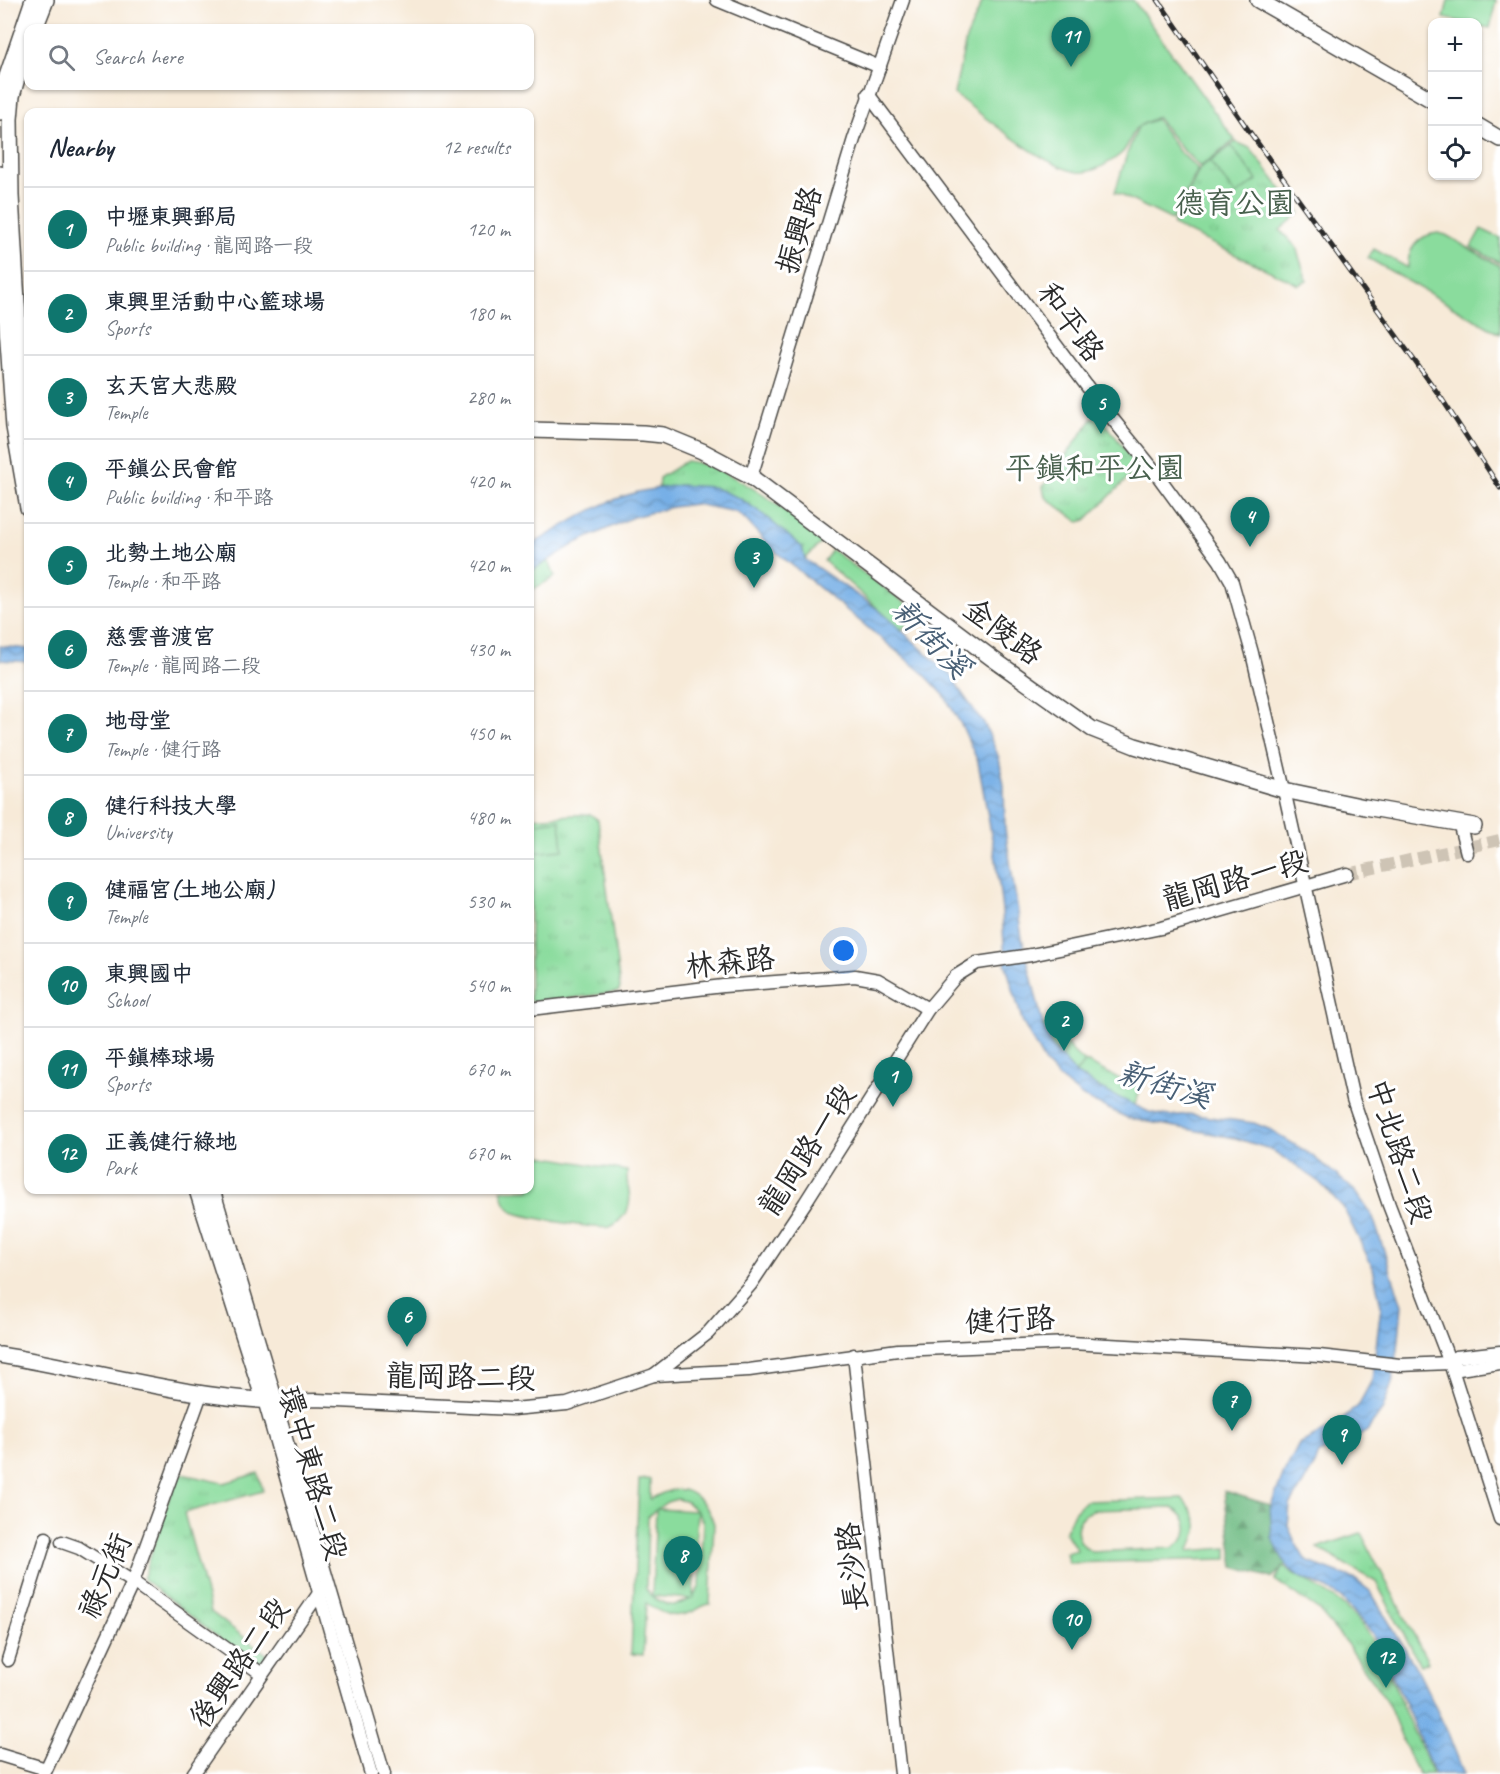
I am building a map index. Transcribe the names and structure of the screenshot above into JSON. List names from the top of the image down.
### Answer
{
  "streets": {
    "main road": ["金陵路", "環中東路二段"],
    "street": [
      "振興路",
      "和平路",
      "龍岡路一段",
      "林森路",
      "中北路二段",
      "健行路",
      "龍岡路二段",
      "長沙路",
      "祿元街",
      "後興路二段"
    ]
  },
  "crossings": [
    ["振興路", "和平路"],
    ["振興路", "金陵路"],
    ["和平路", "金陵路"],
    ["和平路", "中北路二段"],
    ["金陵路", "中北路二段"],
    ["龍岡路一段", "林森路"],
    ["龍岡路一段", "中北路二段"],
    ["龍岡路一段", "健行路"],
    ["龍岡路一段", "龍岡路二段"],
    ["中北路二段", "健行路"],
    ["健行路", "龍岡路二段"],
    ["健行路", "長沙路"],
    ["龍岡路二段", "環中東路二段"],
    ["環中東路二段", "後興路二段"]
  ],
  "water": ["新街溪"],
  "parks": ["德育公園", "平鎮和平公園"],
  "page": {
    "pins": [
      "11",
      "5",
      "4",
      "3",
      "2",
      "1",
      "6",
      "7",
      "9",
      "8",
      "10",
      "12"
    ],
    "map_buttons": ["+", "−"],
    "search": "Search here",
    "heading": ["Nearby", "12 results"],
    "list": [
      {
        "mark": "1",
        "name": "中壢東興郵局",
        "note": "Public building · 龍岡路一段",
        "value": "120 m"
      },
      {
        "mark": "2",
        "name": "東興里活動中心籃球場",
        "note": "Sports",
        "value": "180 m"
      },
      {
        "mark": "3",
        "name": "玄天宮大悲殿",
        "note": "Temple",
        "value": "280 m"
      },
      {
        "mark": "4",
        "name": "平鎮公民會館",
        "note": "Public building · 和平路",
        "value": "420 m"
      },
      {
        "mark": "5",
        "name": "北勢土地公廟",
        "note": "Temple · 和平路",
        "value": "420 m"
      },
      {
        "mark": "6",
        "name": "慈雲普渡宮",
        "note": "Temple · 龍岡路二段",
        "value": "430 m"
      },
      {
        "mark": "7",
        "name": "地母堂",
        "note": "Temple · 健行路",
        "value": "450 m"
      },
      {
        "mark": "8",
        "name": "健行科技大學",
        "note": "University",
        "value": "480 m"
      },
      {
        "mark": "9",
        "name": "健福宮(土地公廟)",
        "note": "Temple",
        "value": "530 m"
      },
      {
        "mark": "10",
        "name": "東興國中",
        "note": "School",
        "value": "540 m"
      },
      {
        "mark": "11",
        "name": "平鎮棒球場",
        "note": "Sports",
        "value": "670 m"
      },
      {
        "mark": "12",
        "name": "正義健行綠地",
        "note": "Park",
        "value": "670 m"
      }
    ]
  }
}
